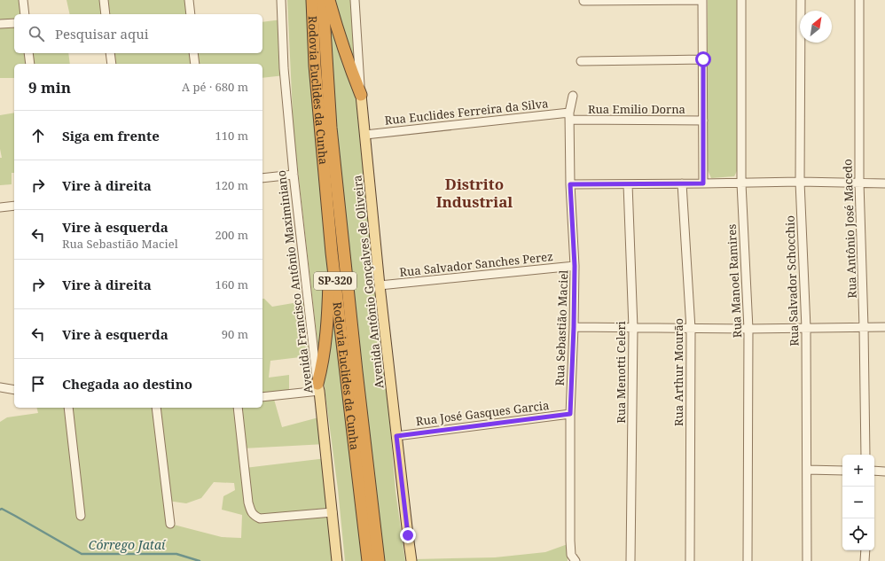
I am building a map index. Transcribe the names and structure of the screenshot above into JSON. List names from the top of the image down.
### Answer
{
  "streets": {
    "highway": ["Rodovia Euclides da Cunha", "SP-320"],
    "main road": ["Avenida Francisco Antônio Maximiniano", "Avenida Antônio Gonçalves de Oliveira"],
    "street": [
      "Rua Emilio Dorna",
      "Rua Euclides Ferreira da Silva",
      "Rua Antônio José Macedo",
      "Rua Salvador Sanches Perez",
      "Rua Manoel Ramires",
      "Rua Salvador Schocchio",
      "Rua Sebastião Maciel",
      "Rua Menotti Celeri",
      "Rua Arthur Mourão",
      "Rua José Gasques Garcia"
    ]
  },
  "crossings": [
    ["Rua Emilio Dorna", "Rua Euclides Ferreira da Silva"],
    ["Rua Emilio Dorna", "Rua Sebastião Maciel"],
    ["Rua Euclides Ferreira da Silva", "Avenida Antônio Gonçalves de Oliveira"],
    ["Rua Euclides Ferreira da Silva", "Rua Sebastião Maciel"],
    ["Rua Salvador Sanches Perez", "Avenida Antônio Gonçalves de Oliveira"],
    ["Rua Salvador Sanches Perez", "Rua Sebastião Maciel"],
    ["Avenida Antônio Gonçalves de Oliveira", "Rua José Gasques Garcia"],
    ["Rua Sebastião Maciel", "Rua José Gasques Garcia"]
  ],
  "districts": ["Distrito Industrial"],
  "water": ["Córrego Jataí"],
  "north": "top right",
  "page": {
    "search": "Pesquisar aqui",
    "heading": ["9 min", "A pé · 680 m"],
    "list": [
      ["Siga em frente", "110 m"],
      ["Vire à direita", "120 m"],
      ["Vire à esquerda", "Rua Sebastião Maciel", "200 m"],
      ["Vire à direita", "160 m"],
      ["Vire à esquerda", "90 m"],
      "Chegada ao destino"
    ],
    "map_buttons": ["+", "−"]
  }
}
